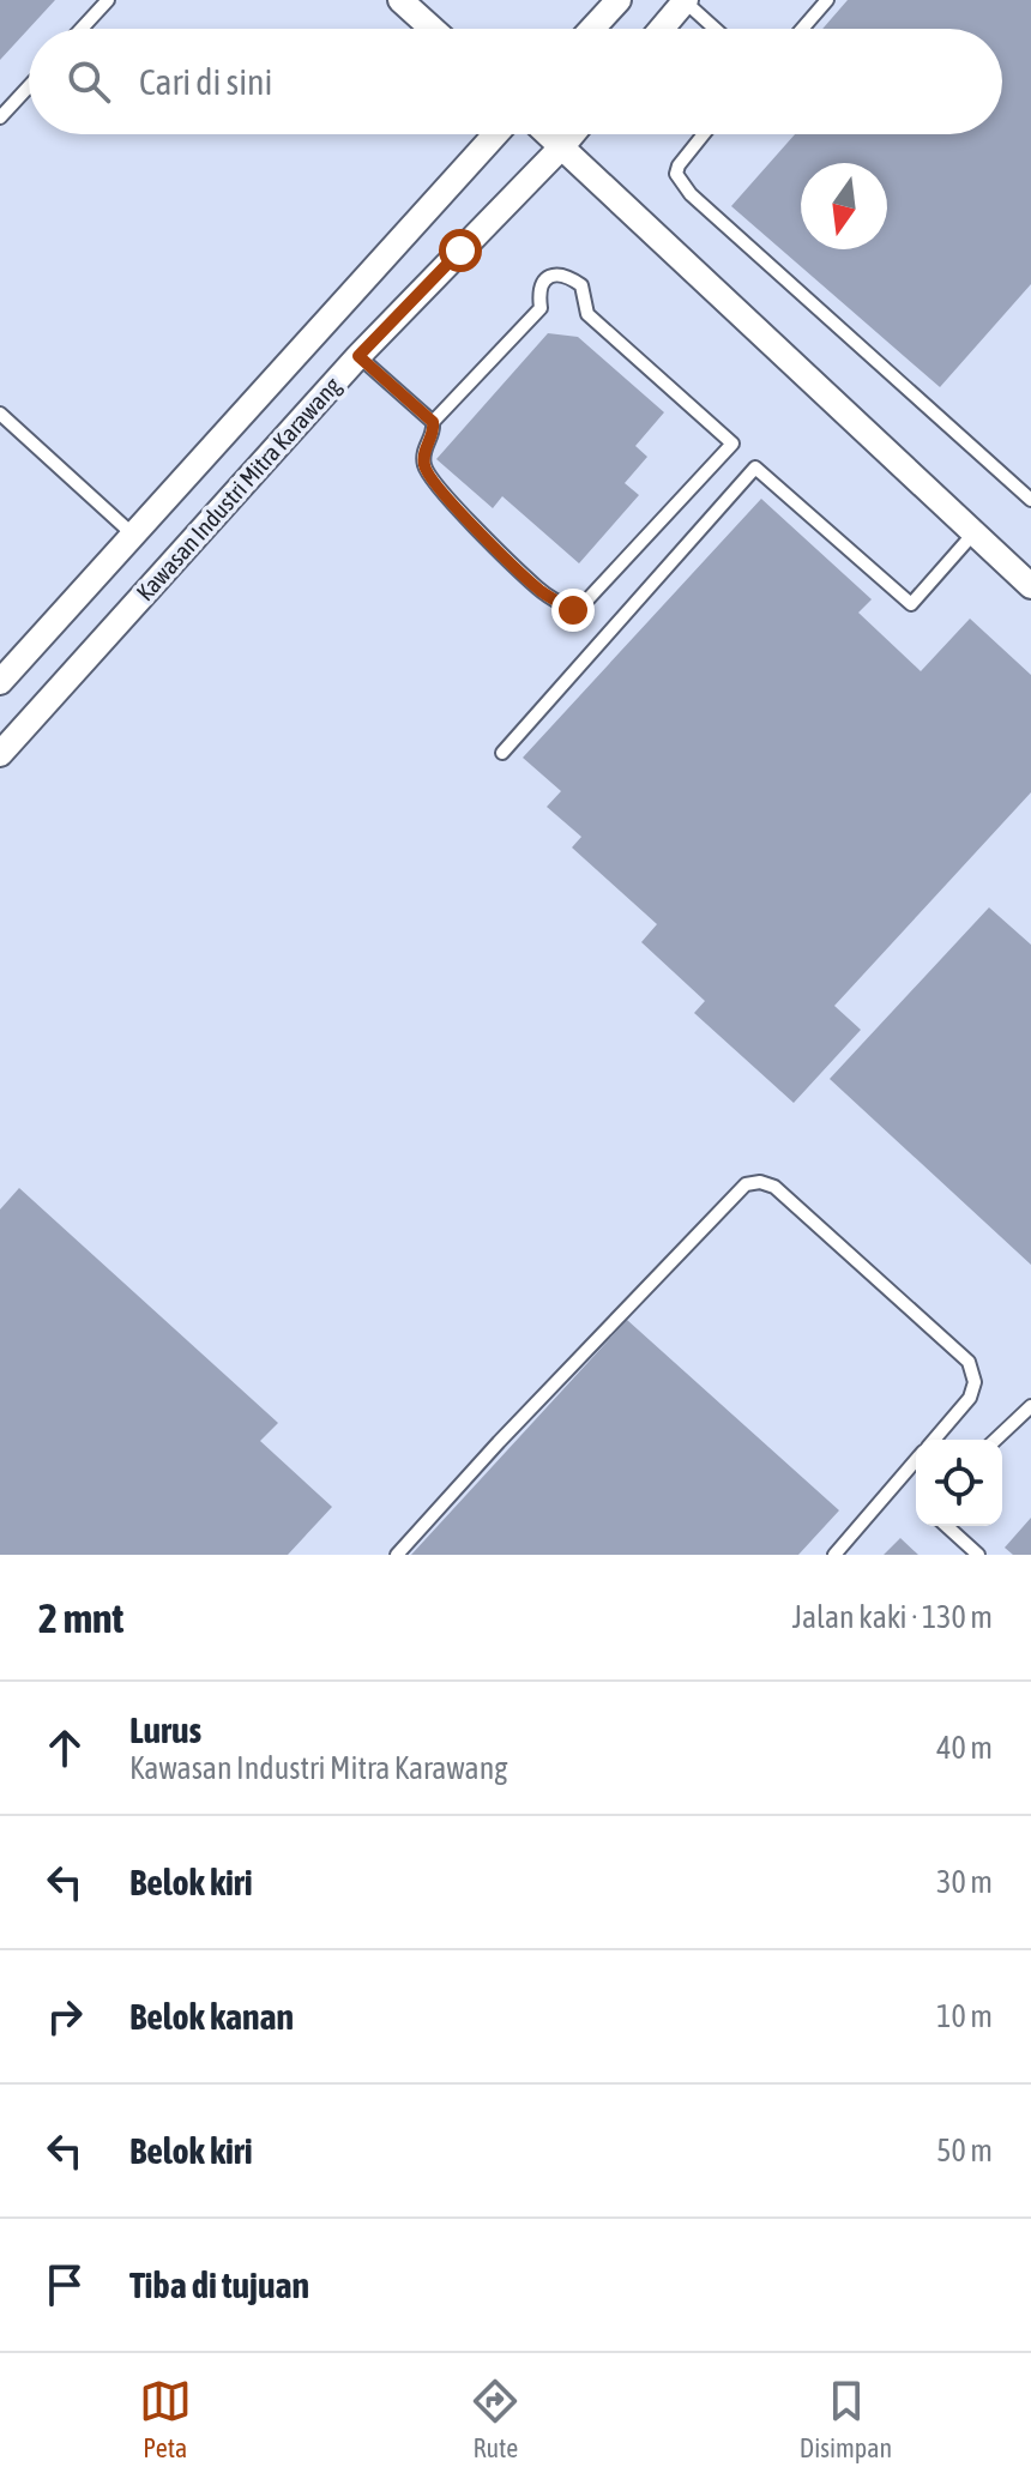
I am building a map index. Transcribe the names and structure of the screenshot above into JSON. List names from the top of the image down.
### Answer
{
  "streets": {
    "street": ["Kawasan Industri Mitra Karawang"]
  },
  "north": "bottom",
  "page": {
    "search": "Cari di sini",
    "heading": ["2 mnt", "Jalan kaki · 130 m"],
    "list": [
      ["Lurus", "Kawasan Industri Mitra Karawang", "40 m"],
      ["Belok kiri", "30 m"],
      ["Belok kanan", "10 m"],
      ["Belok kiri", "50 m"],
      "Tiba di tujuan"
    ],
    "nav": ["Peta", "Rute", "Disimpan"]
  }
}
